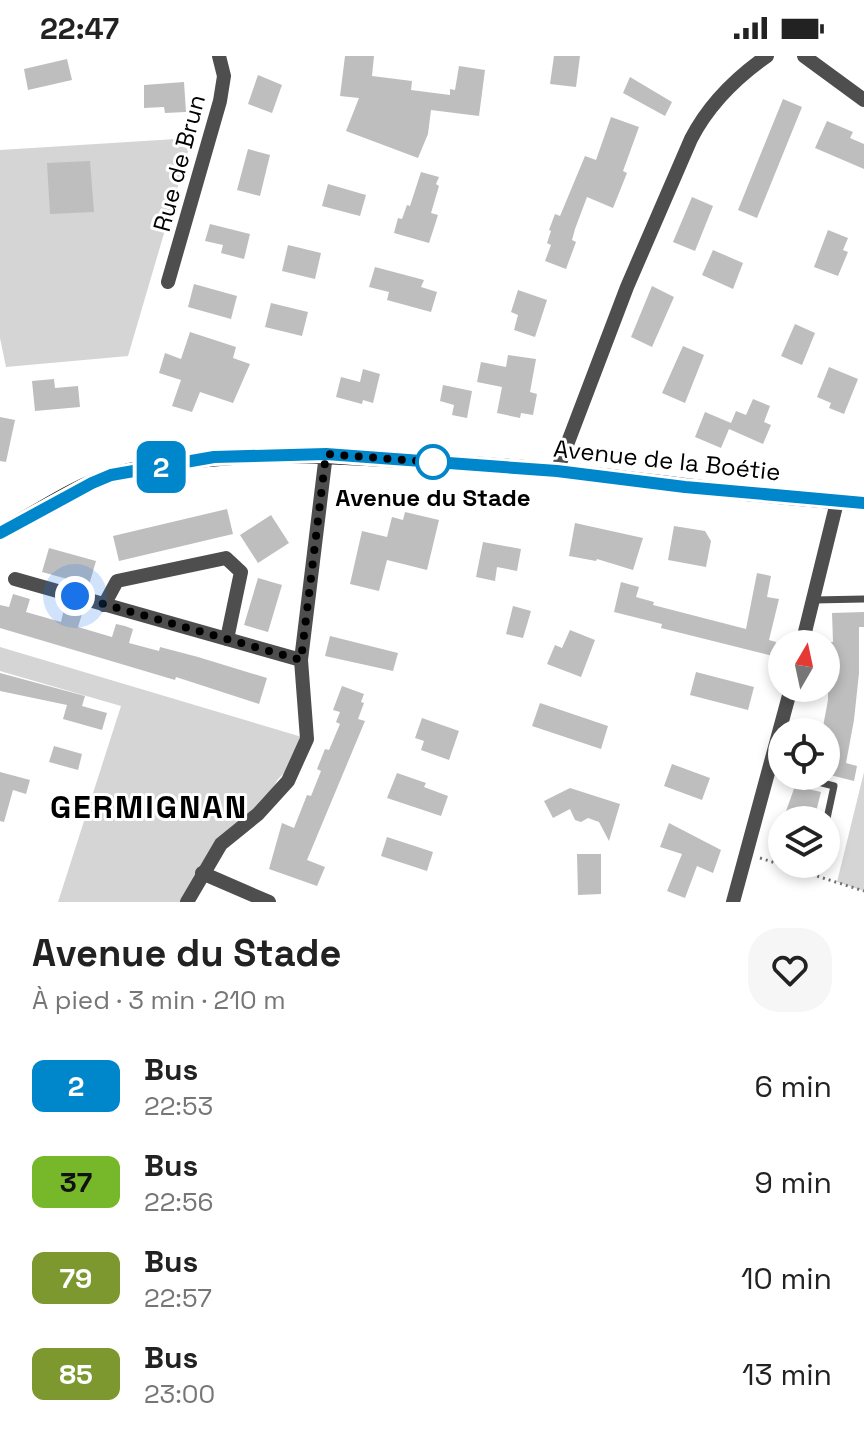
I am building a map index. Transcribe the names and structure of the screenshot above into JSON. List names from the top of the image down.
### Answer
{
  "streets": {
    "main road": ["Avenue de la Boétie"],
    "street": ["Rue de Brun"]
  },
  "districts": ["GERMIGNAN"],
  "places": ["Avenue du Stade"],
  "lines": ["bus line 2"],
  "north": "top",
  "page": {
    "status": "22:47",
    "on_map": "2",
    "heading": ["Avenue du Stade", "À pied · 3 min · 210 m"],
    "list": [
      {
        "mark": "2",
        "name": "Bus",
        "note": "22:53",
        "value": "6 min"
      },
      {
        "mark": "37",
        "name": "Bus",
        "note": "22:56",
        "value": "9 min"
      },
      {
        "mark": "79",
        "name": "Bus",
        "note": "22:57",
        "value": "10 min"
      },
      {
        "mark": "85",
        "name": "Bus",
        "note": "23:00",
        "value": "13 min"
      }
    ]
  }
}
